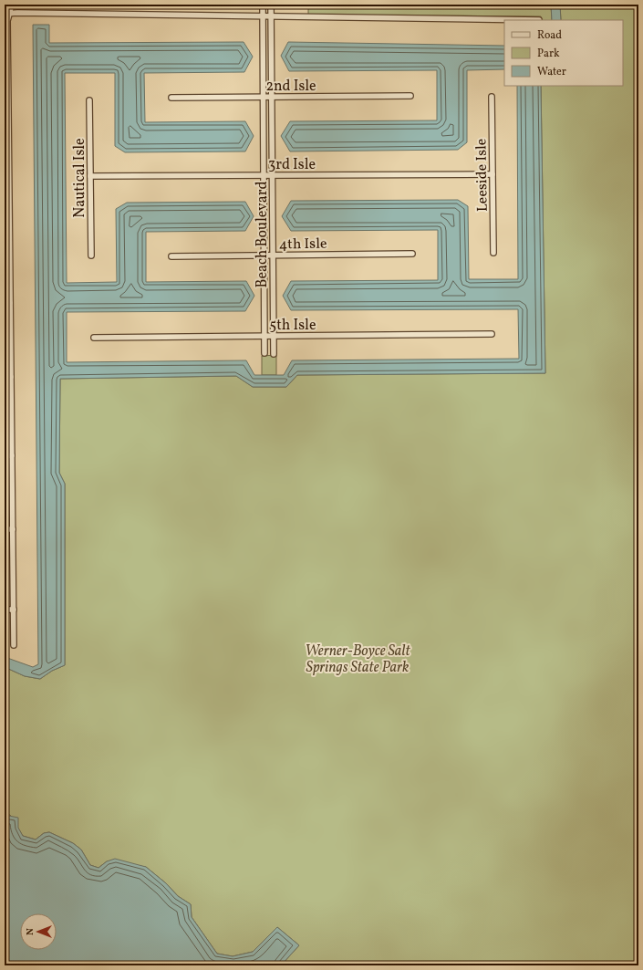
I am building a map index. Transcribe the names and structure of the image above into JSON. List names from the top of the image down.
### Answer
{
  "streets": {
    "street": [
      "2nd Isle",
      "3rd Isle",
      "Leeside Isle",
      "Nautical Isle",
      "Beach Boulevard",
      "4th Isle",
      "5th Isle"
    ]
  },
  "crossings": [
    ["2nd Isle", "Beach Boulevard"],
    ["3rd Isle", "Leeside Isle"],
    ["3rd Isle", "Nautical Isle"],
    ["3rd Isle", "Beach Boulevard"],
    ["Beach Boulevard", "4th Isle"],
    ["Beach Boulevard", "5th Isle"]
  ],
  "parks": ["Werner-Boyce Salt Springs State Park"],
  "legend": ["Road", "Park", "Water"],
  "north": "left"
}
